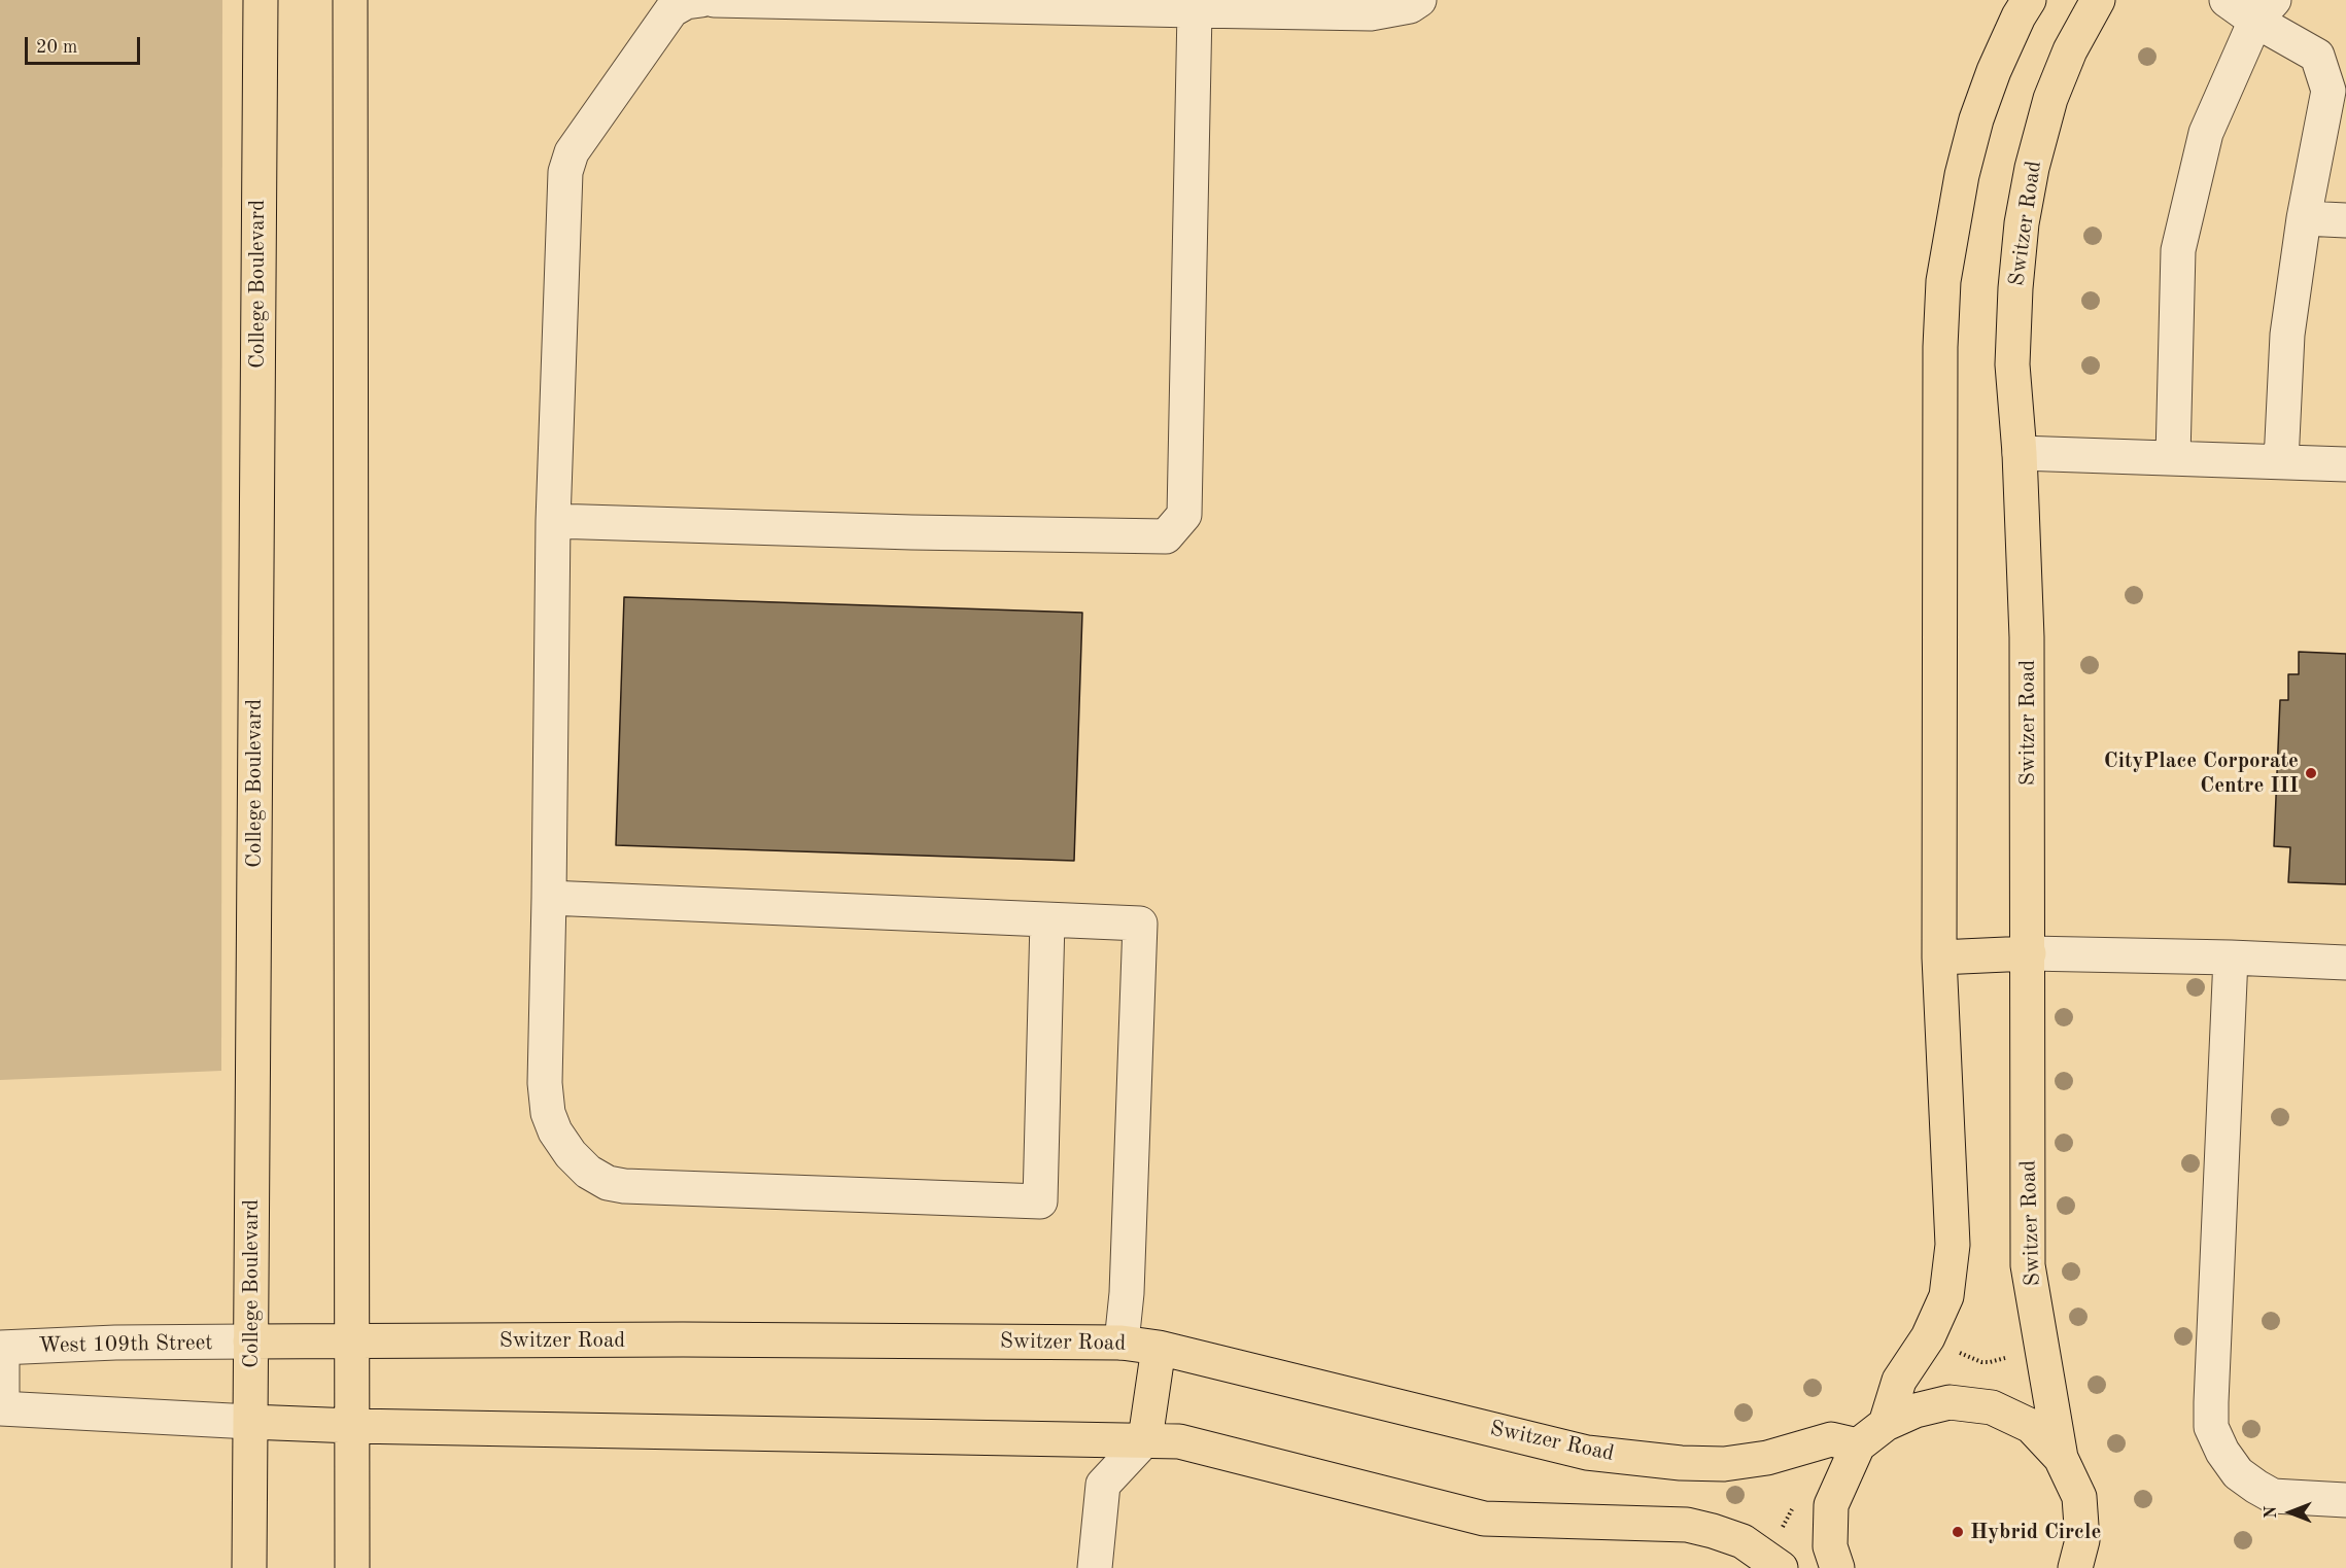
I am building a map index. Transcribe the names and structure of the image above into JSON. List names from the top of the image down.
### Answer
{
  "streets": {
    "main road": ["Switzer Road", "College Boulevard"],
    "street": ["West 109th Street"]
  },
  "crossings": [
    ["Switzer Road", "College Boulevard"],
    ["Switzer Road", "West 109th Street"],
    ["College Boulevard", "West 109th Street"]
  ],
  "places": ["CityPlace Corporate Centre III", "Hybrid Circle"],
  "scale_bar": "20 m",
  "north": "left"
}
